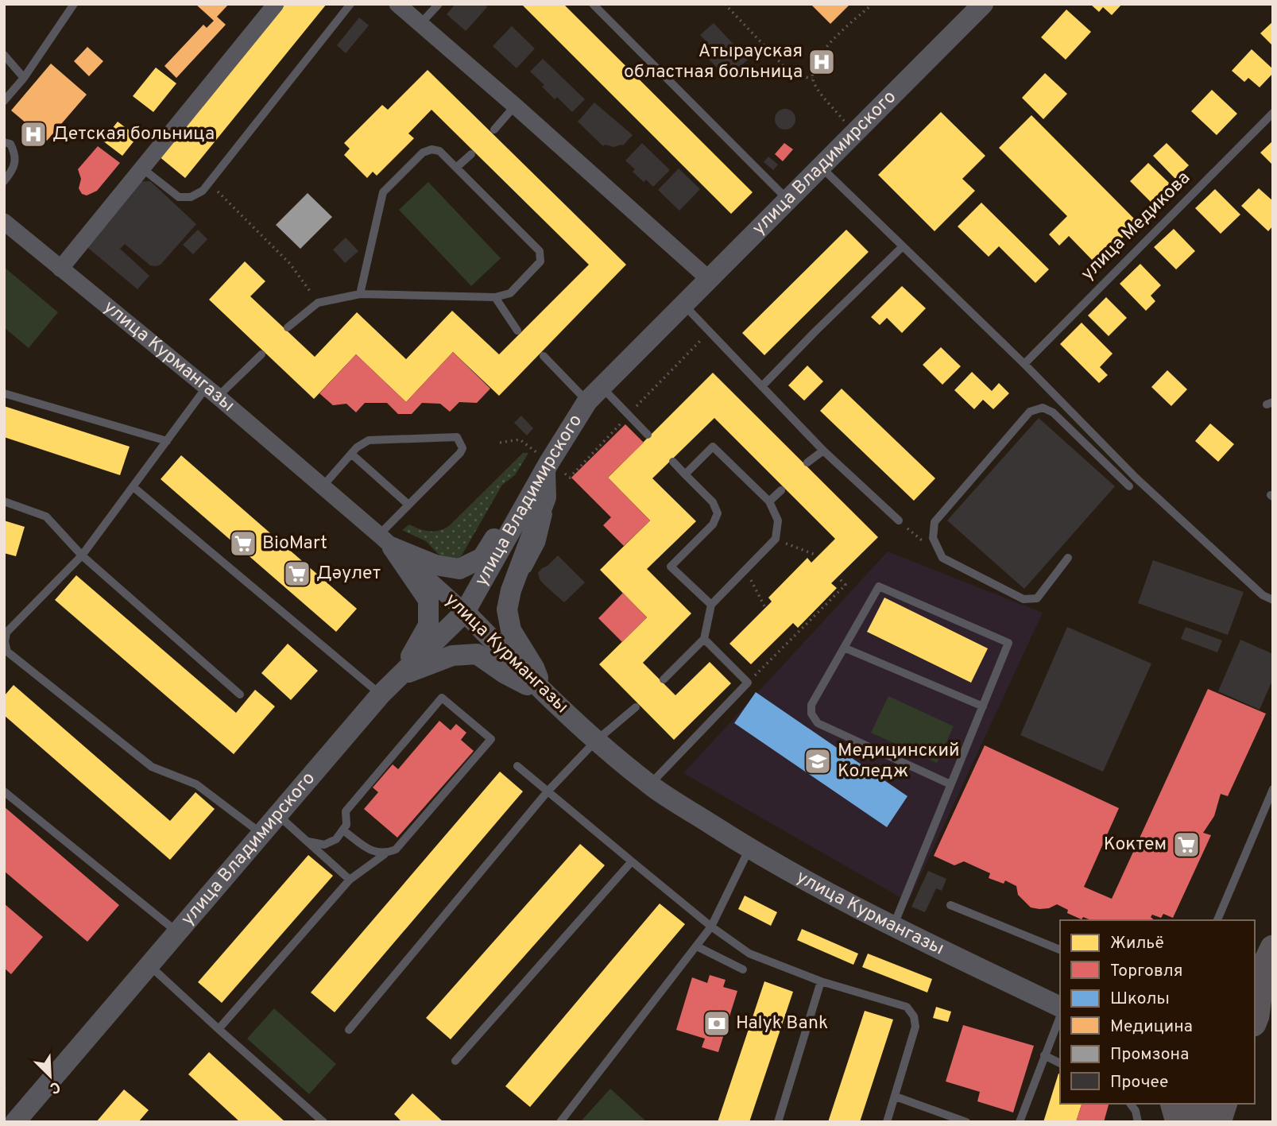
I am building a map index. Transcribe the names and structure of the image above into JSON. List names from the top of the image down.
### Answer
{
  "streets": {
    "street": ["улица Владимирского", "улица Курмангазы"],
    "lane": ["улица Медикова"]
  },
  "crossings": [
    ["улица Владимирского", "улица Курмангазы"]
  ],
  "places": {
    "hospital": ["Атырауская областная больница", "Детская больница"],
    "supermarket": ["BioMart", "Дәулет", "Коктем"],
    "school or university": ["Медицинский Коледж"],
    "bank": ["Halyk Bank"]
  },
  "legend": [
    "Жильё",
    "Торговля",
    "Школы",
    "Медицина",
    "Промзона",
    "Прочее"
  ],
  "north": "bottom right"
}
